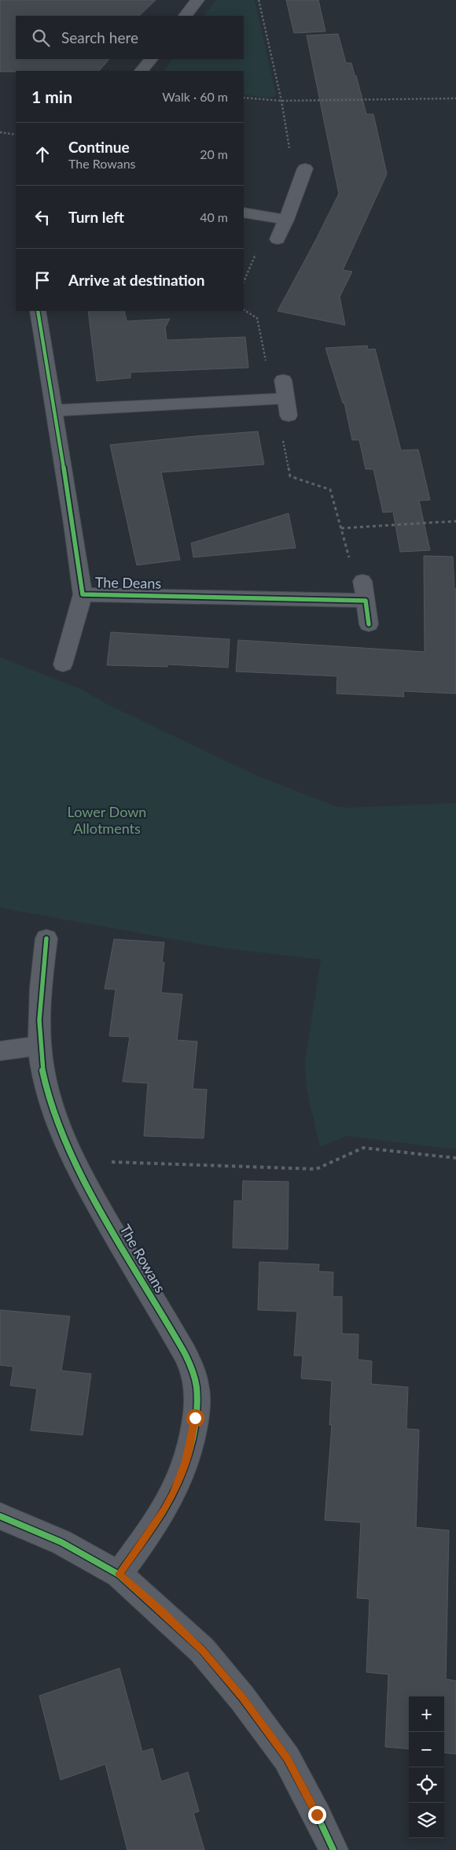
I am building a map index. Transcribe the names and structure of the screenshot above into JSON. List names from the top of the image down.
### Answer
{
  "streets": {
    "street": ["The Deans", "The Rowans"]
  },
  "parks": ["Lower Down Allotments"],
  "page": {
    "search": "Search here",
    "heading": ["1 min", "Walk · 60 m"],
    "list": [
      ["Continue", "The Rowans", "20 m"],
      ["Turn left", "40 m"],
      "Arrive at destination"
    ],
    "map_buttons": ["+", "−"]
  }
}
